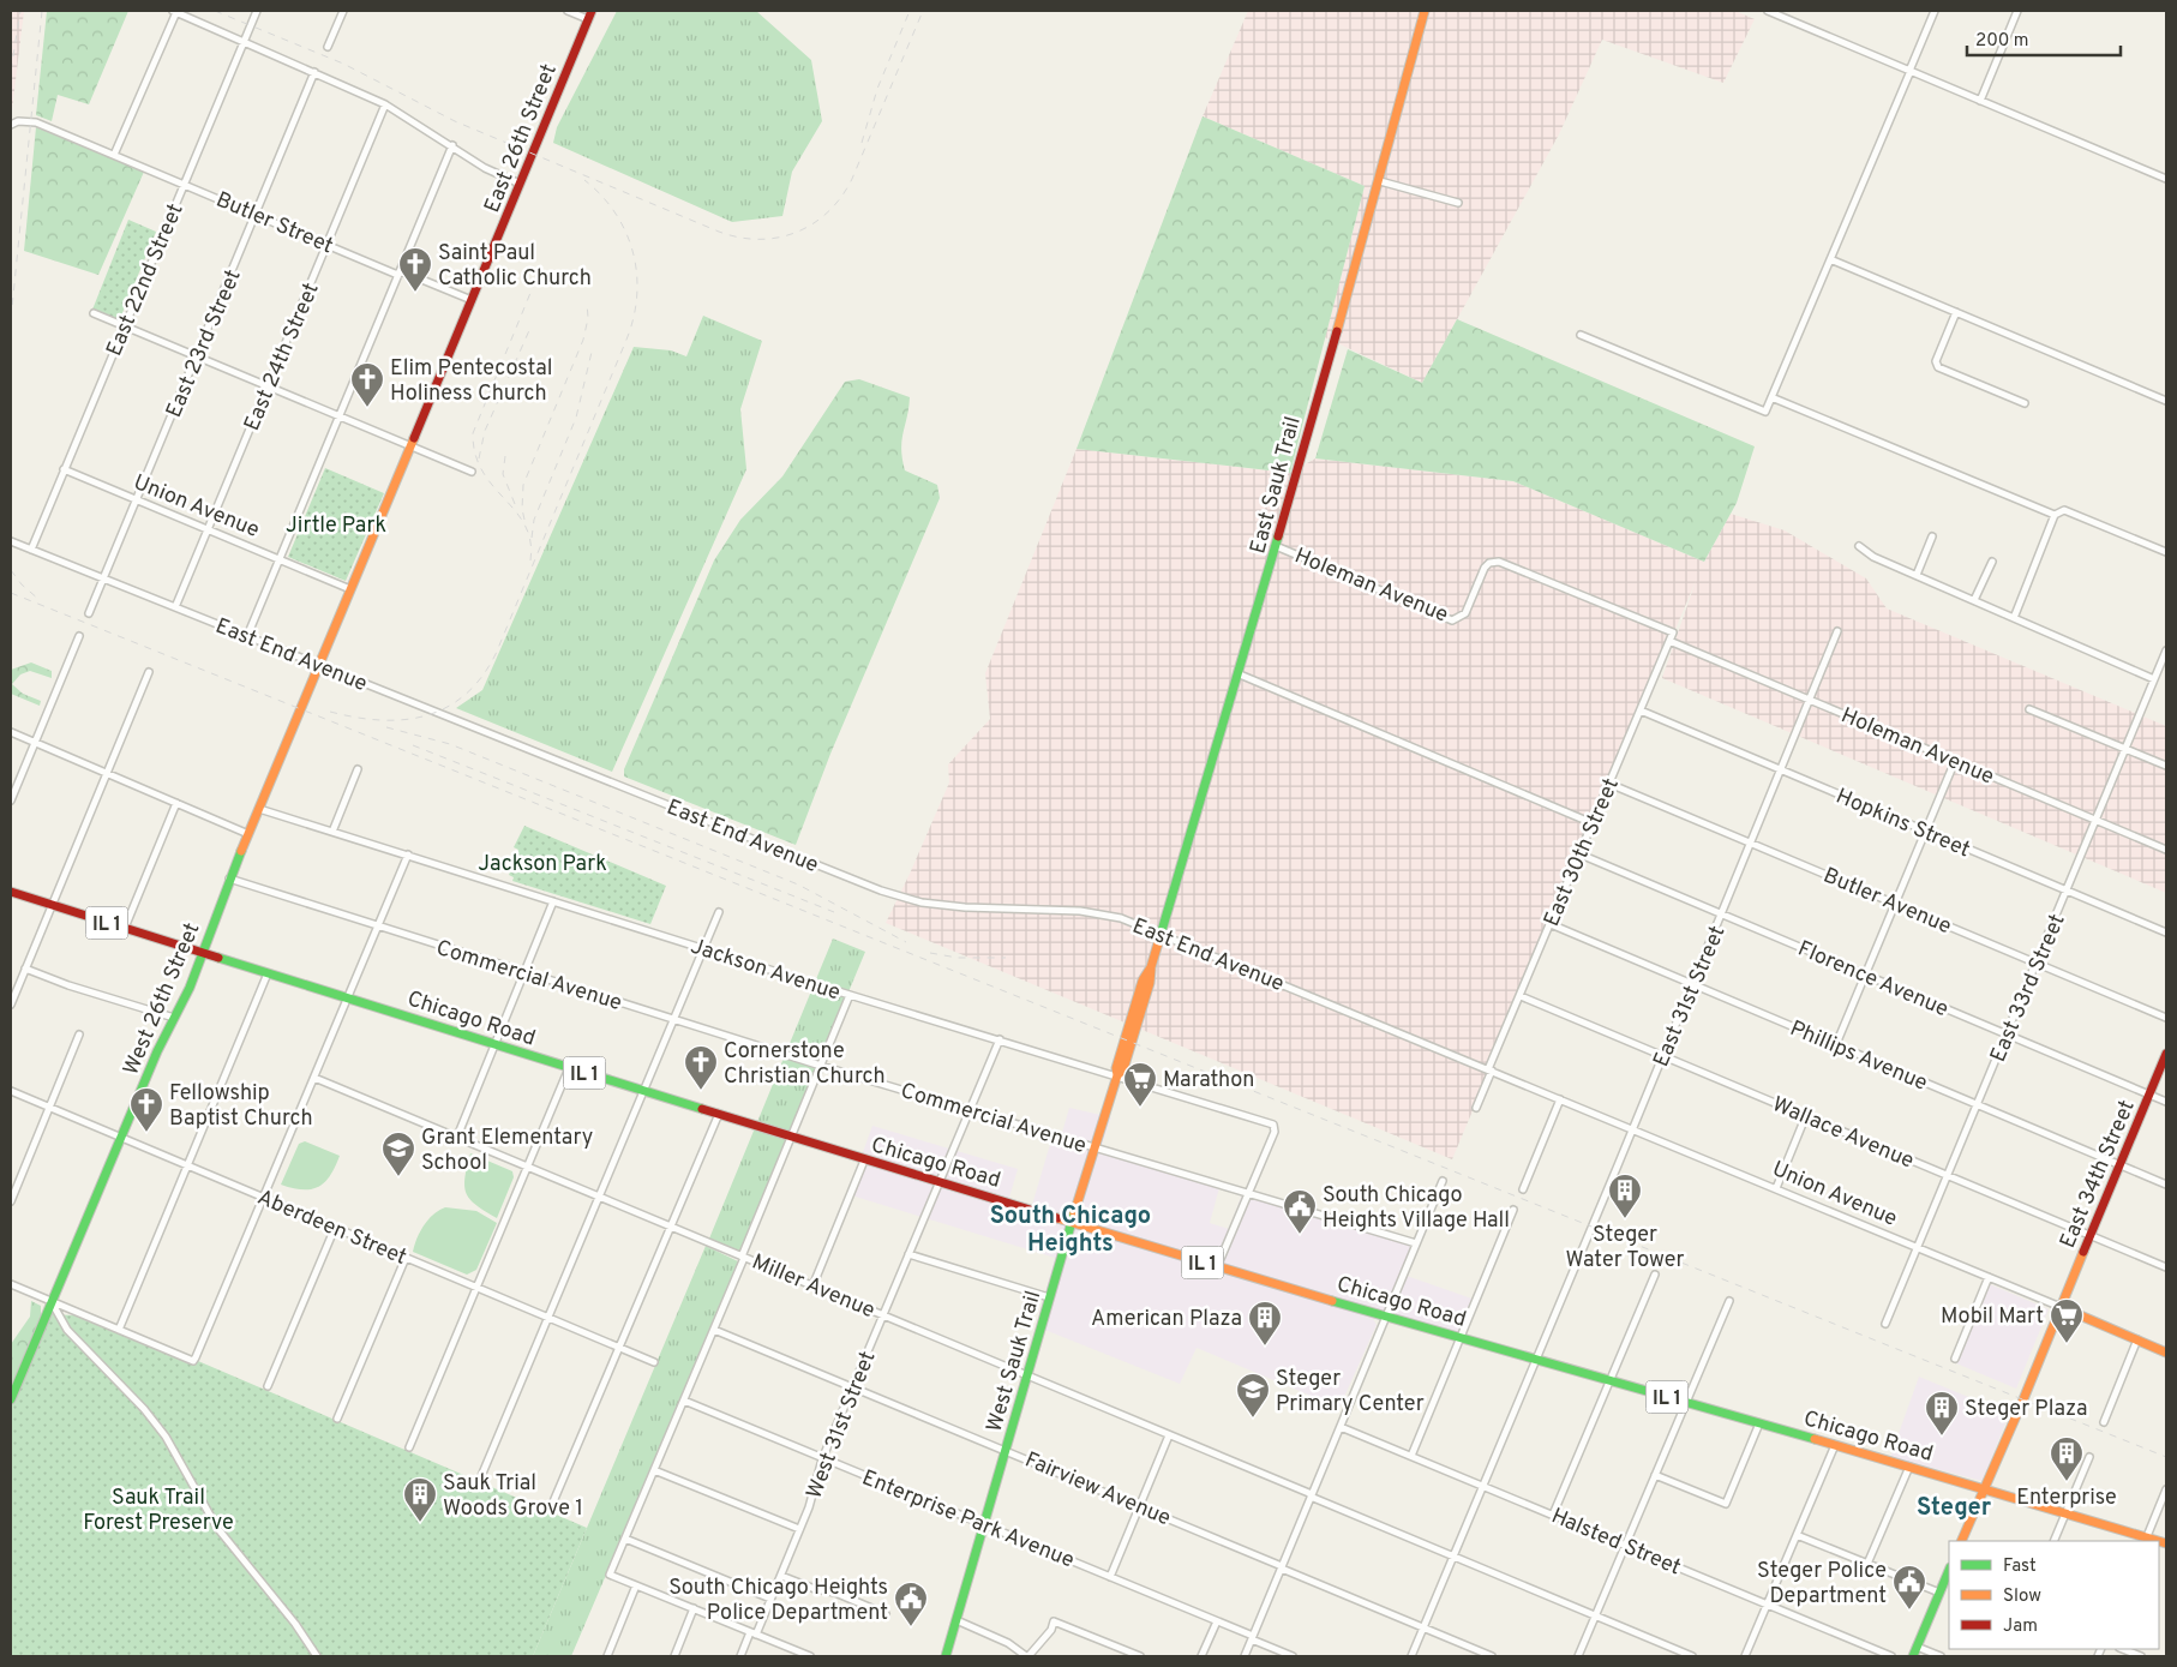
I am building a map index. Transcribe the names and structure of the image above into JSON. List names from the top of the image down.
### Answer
{
  "streets": {
    "main road": [
      "East 26th Street",
      "East Sauk Trail",
      "Union Avenue",
      "IL 1",
      "West 26th Street",
      "Chicago Road",
      "East 34th Street",
      "West Sauk Trail"
    ],
    "street": [
      "Butler Street",
      "East 22nd Street",
      "East 23rd Street",
      "East 24th Street",
      "Holeman Avenue",
      "East End Avenue",
      "Hopkins Street",
      "East 30th Street",
      "Butler Avenue",
      "Jackson Avenue",
      "Commercial Avenue",
      "Florence Avenue",
      "East 33rd Street",
      "East 31st Street",
      "Phillips Avenue",
      "Wallace Avenue",
      "Aberdeen Street",
      "Miller Avenue",
      "West 31st Street",
      "Fairview Avenue",
      "Enterprise Park Avenue",
      "Halsted Street"
    ]
  },
  "crossings": [
    ["East 26th Street", "Butler Street"],
    ["East 26th Street", "Union Avenue"],
    ["East 26th Street", "East End Avenue"],
    ["East 26th Street", "West 26th Street"],
    ["Butler Street", "East 22nd Street"],
    ["Butler Street", "East 23rd Street"],
    ["Butler Street", "East 24th Street"],
    ["East 22nd Street", "Union Avenue"],
    ["East 22nd Street", "East End Avenue"],
    ["East 23rd Street", "Union Avenue"],
    ["East 23rd Street", "East End Avenue"],
    ["East 24th Street", "Union Avenue"],
    ["East 24th Street", "East End Avenue"],
    ["East Sauk Trail", "Holeman Avenue"],
    ["East Sauk Trail", "East End Avenue"],
    ["East Sauk Trail", "West Sauk Trail"],
    ["Union Avenue", "East End Avenue"],
    ["Union Avenue", "East 30th Street"],
    ["Union Avenue", "East 33rd Street"],
    ["Union Avenue", "East 31st Street"],
    ["Union Avenue", "East 34th Street"],
    ["Holeman Avenue", "East 30th Street"],
    ["Holeman Avenue", "East 33rd Street"],
    ["Holeman Avenue", "East 31st Street"],
    ["East End Avenue", "East 30th Street"],
    ["Hopkins Street", "East 30th Street"],
    ["Hopkins Street", "East 33rd Street"],
    ["Hopkins Street", "East 31st Street"],
    ["East 30th Street", "Butler Avenue"],
    ["East 30th Street", "Florence Avenue"],
    ["East 30th Street", "Phillips Avenue"],
    ["East 30th Street", "Wallace Avenue"],
    ["Butler Avenue", "East 33rd Street"],
    ["Butler Avenue", "East 31st Street"],
    ["Jackson Avenue", "Commercial Avenue"],
    ["Jackson Avenue", "West 26th Street"],
    ["Jackson Avenue", "West Sauk Trail"],
    ["Commercial Avenue", "West 26th Street"],
    ["Commercial Avenue", "West Sauk Trail"],
    ["Florence Avenue", "East 33rd Street"],
    ["Florence Avenue", "East 31st Street"],
    ["Florence Avenue", "East 34th Street"],
    ["East 33rd Street", "Phillips Avenue"],
    ["East 33rd Street", "Wallace Avenue"],
    ["East 31st Street", "Chicago Road"],
    ["East 31st Street", "Phillips Avenue"],
    ["East 31st Street", "Wallace Avenue"],
    ["West 26th Street", "Chicago Road"],
    ["West 26th Street", "Aberdeen Street"],
    ["Chicago Road", "East 34th Street"],
    ["Chicago Road", "West Sauk Trail"],
    ["Chicago Road", "West 31st Street"],
    ["Phillips Avenue", "East 34th Street"],
    ["Wallace Avenue", "East 34th Street"],
    ["Miller Avenue", "West Sauk Trail"],
    ["Miller Avenue", "West 31st Street"],
    ["West Sauk Trail", "Fairview Avenue"],
    ["West Sauk Trail", "Enterprise Park Avenue"],
    ["West 31st Street", "Fairview Avenue"],
    ["West 31st Street", "Enterprise Park Avenue"]
  ],
  "districts": ["South Chicago Heights", "Steger"],
  "parks": ["Jirtle Park", "Jackson Park", "Sauk Trail Forest Preserve"],
  "places": {
    "church": [
      "Saint Paul Catholic Church",
      "Elim Pentecostal Holiness Church",
      "Cornerstone Christian Church",
      "Fellowship Baptist Church"
    ],
    "supermarket": ["Marathon", "Mobil Mart"],
    "school or university": ["Grant Elementary School", "Steger Primary Center"],
    "building": [
      "Steger Water Tower",
      "American Plaza",
      "Steger Plaza",
      "Enterprise",
      "Sauk Trial Woods Grove 1"
    ],
    "public building": ["South Chicago Heights Village Hall", "Steger Police Department", "South Chicago Heights Police Department"]
  },
  "legend": ["Fast", "Slow", "Jam"],
  "scale_bar": "200 m"
}
